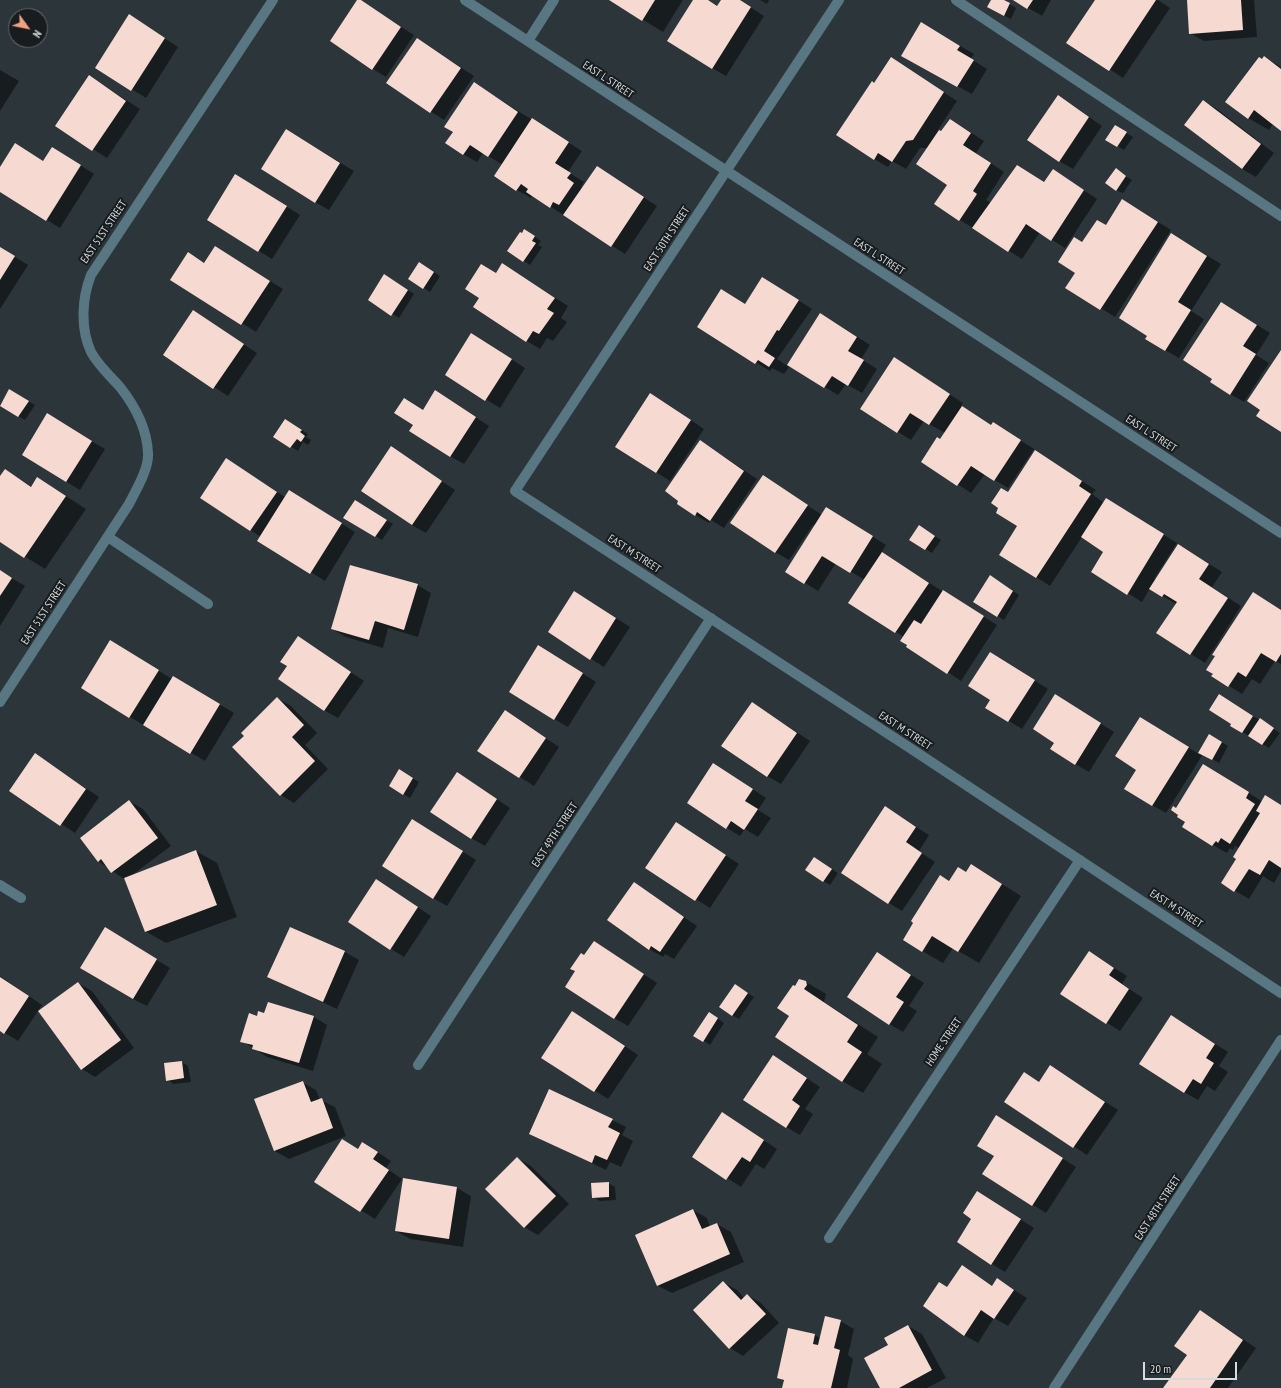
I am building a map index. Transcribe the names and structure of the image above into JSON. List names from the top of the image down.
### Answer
{
  "streets": {
    "street": [
      "EAST L STREET",
      "EAST 51ST STREET",
      "EAST 50TH STREET",
      "EAST M STREET",
      "EAST 49TH STREET",
      "HOME STREET",
      "EAST 48TH STREET"
    ]
  },
  "crossings": [
    ["EAST L STREET", "EAST 50TH STREET"],
    ["EAST 50TH STREET", "EAST M STREET"],
    ["EAST M STREET", "EAST 49TH STREET"],
    ["EAST M STREET", "HOME STREET"]
  ],
  "scale_bar": "20 m",
  "north": "bottom right"
}
